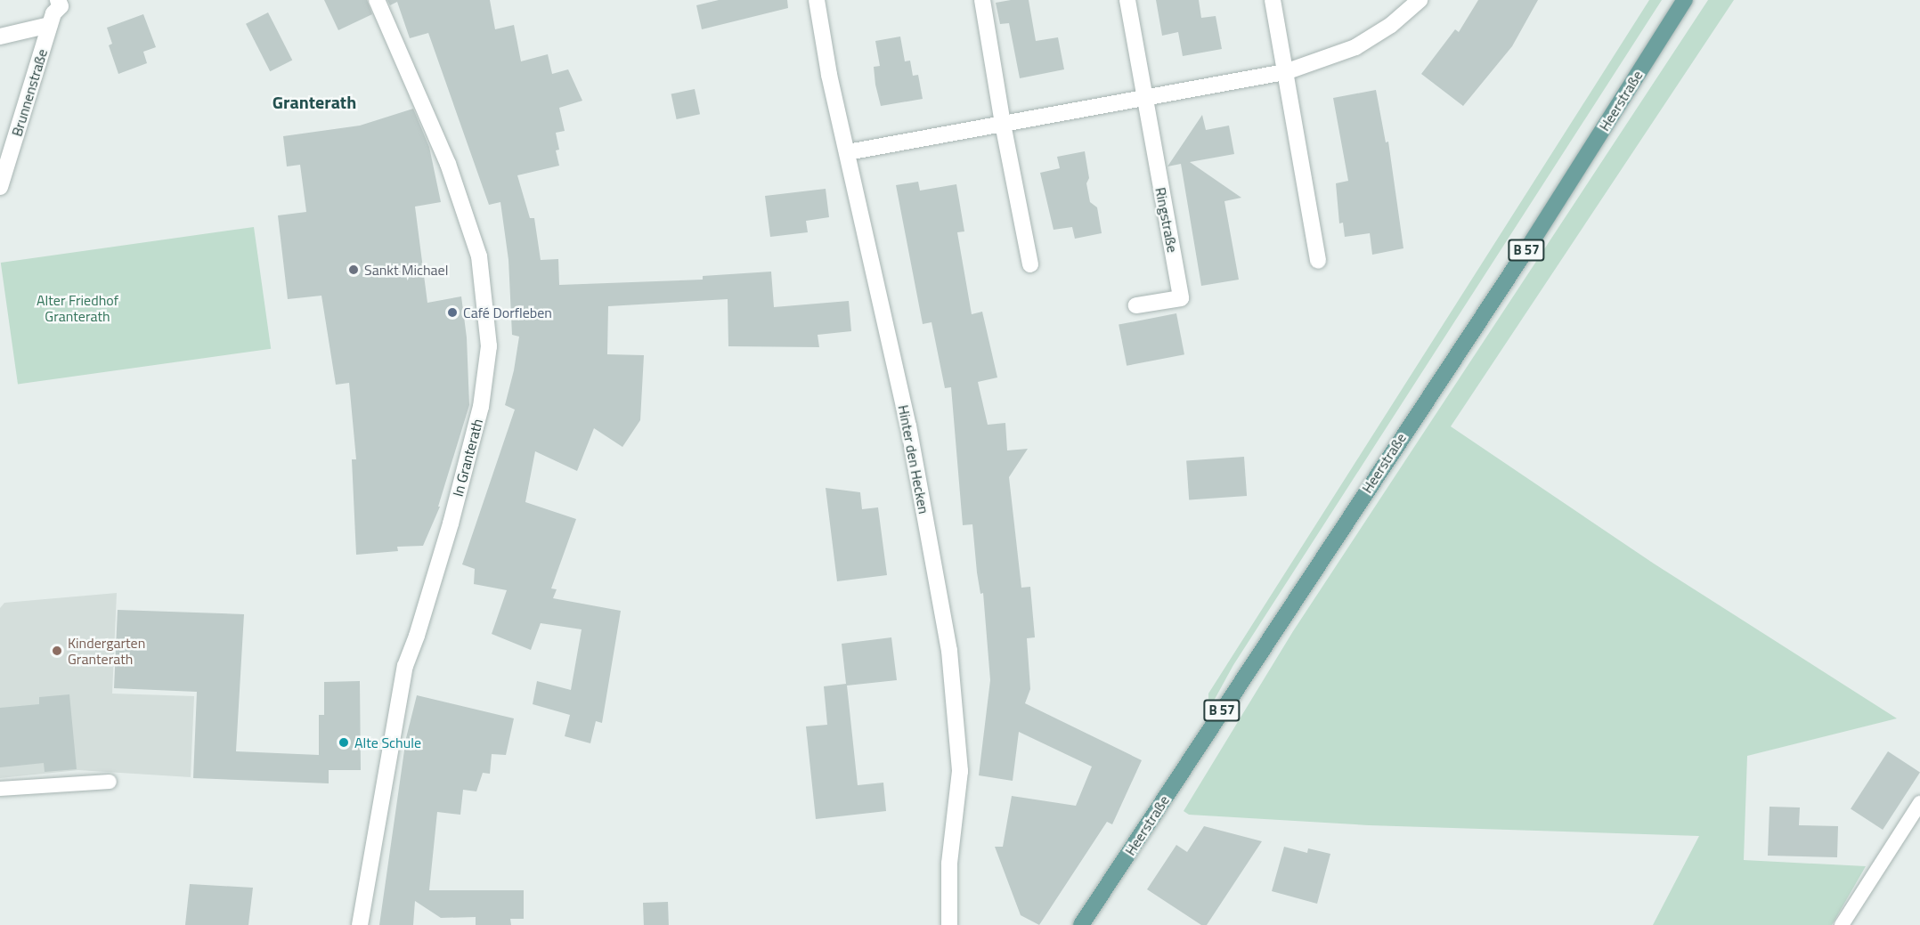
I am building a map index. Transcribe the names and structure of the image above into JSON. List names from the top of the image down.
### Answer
{
  "streets": {
    "main road": ["Heerstraße", "B 57"],
    "street": [
      "Brunnenstraße",
      "Ringstraße",
      "In Granterath",
      "Hinter den Hecken"
    ]
  },
  "districts": ["Granterath"],
  "parks": ["Alter Friedhof Granterath"],
  "places": [
    "Sankt Michael",
    "Café Dorfleben",
    "Kindergarten Granterath",
    "Alte Schule"
  ]
}
